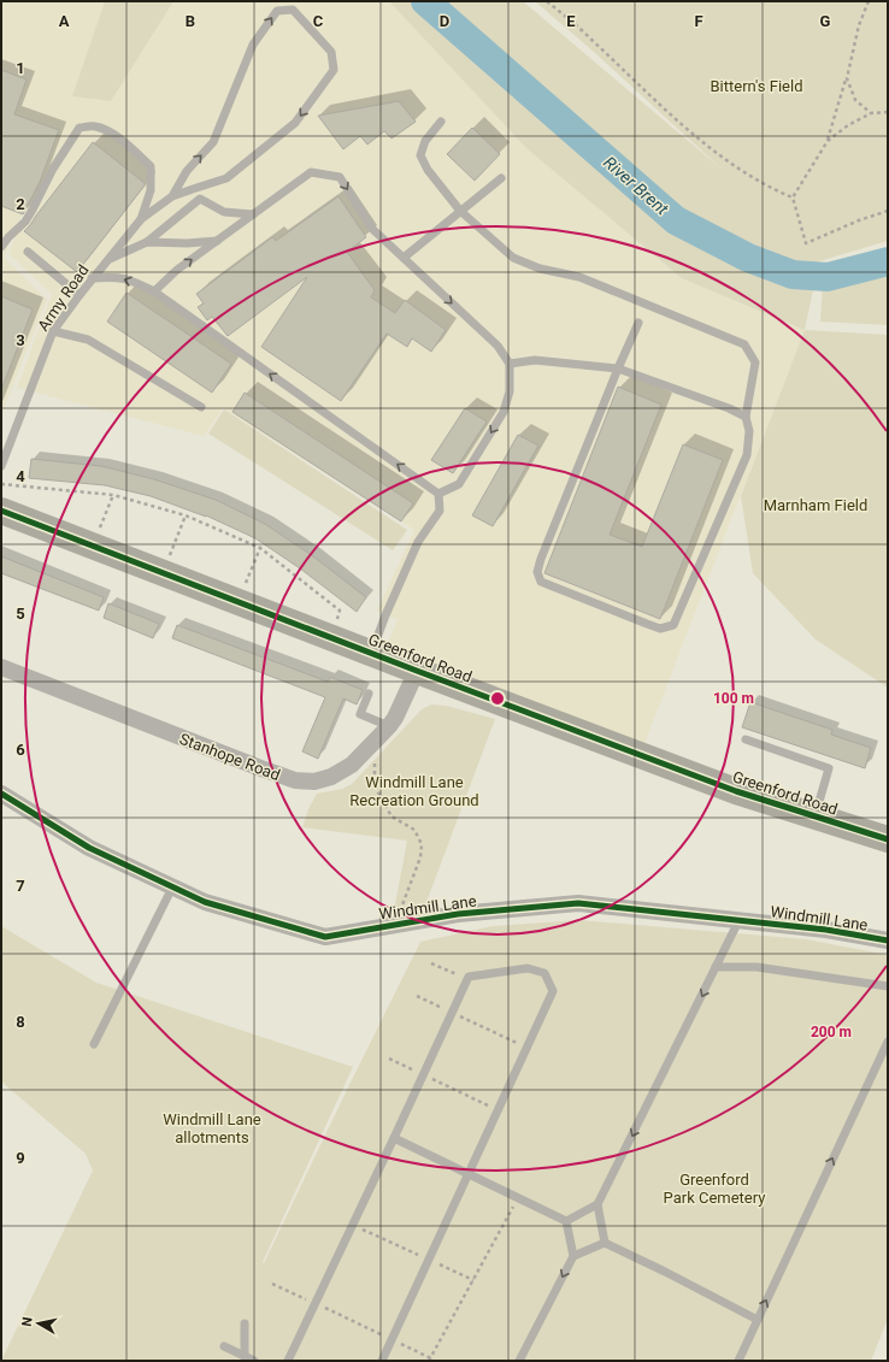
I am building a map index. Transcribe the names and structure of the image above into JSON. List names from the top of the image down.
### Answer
{
  "streets": {
    "main road": ["Greenford Road"],
    "street": ["Stanhope Road", "Windmill Lane"],
    "lane": ["Army Road"]
  },
  "crossings": [
    ["Greenford Road", "Stanhope Road"]
  ],
  "water": ["River Brent"],
  "parks": [
    "Bittern's Field",
    "Marnham Field",
    "Windmill Lane Recreation Ground",
    "Windmill Lane allotments",
    "Greenford Park Cemetery"
  ],
  "north": "left",
  "grid": {
    "columns": [
      "A",
      "B",
      "C",
      "D",
      "E",
      "F",
      "G"
    ],
    "rows": [
      "1",
      "2",
      "3",
      "4",
      "5",
      "6",
      "7",
      "8",
      "9"
    ]
  },
  "rings": ["100 m", "200 m"]
}
